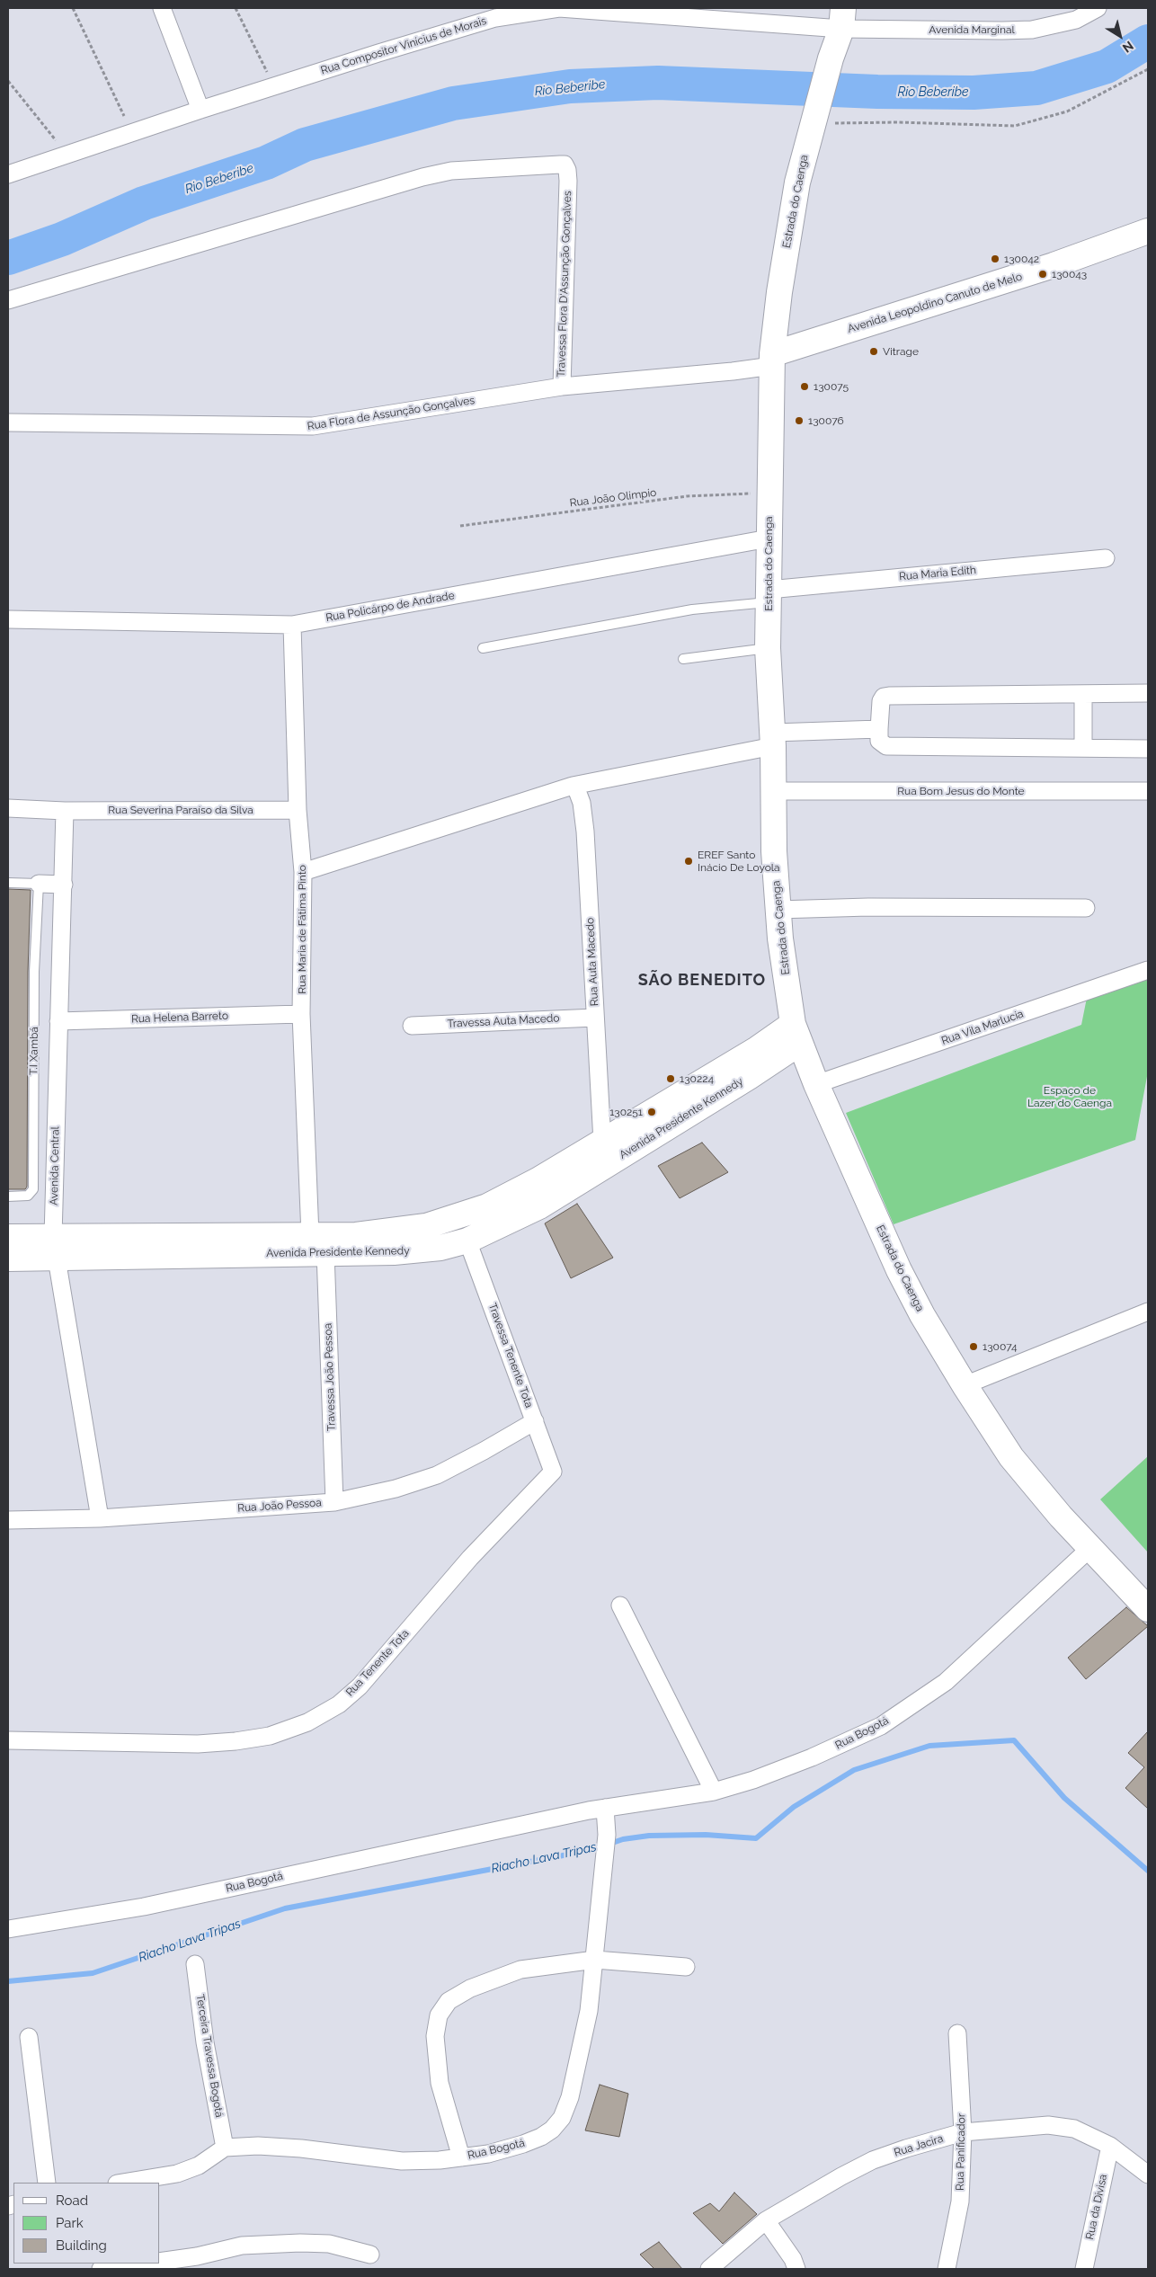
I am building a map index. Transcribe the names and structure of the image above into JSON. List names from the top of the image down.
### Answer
{
  "streets": {
    "main road": ["Estrada do Caenga", "Avenida Leopoldino Canuto de Melo", "Avenida Presidente Kennedy"],
    "street": [
      "Avenida Marginal",
      "Rua Compositor Vinícius de Morais",
      "Travessa Flora D'Assunção Gonçalves",
      "Rua Flora de Assunção Gonçalves",
      "Rua Maria Edith",
      "Rua Policárpo de Andrade",
      "Rua Bom Jesus do Monte",
      "Rua Severina Paraíso da Silva",
      "Rua Maria de Fátima Pinto",
      "Rua Auta Macedo",
      "Rua Helena Barreto",
      "Travessa Auta Macedo",
      "Rua Vila Marlucia",
      "Avenida Central",
      "Travessa Tenente Tota",
      "Travessa João Pessoa",
      "Rua João Pessoa",
      "Rua Tenente Tota",
      "Rua Bogotá",
      "Terceira Travessa Bogotá",
      "Rua Jacira",
      "Rua Panificador",
      "Rua da Divisa"
    ],
    "lane": ["T.I Xambá"],
    "path": ["Rua João Olimpio"]
  },
  "crossings": [
    ["Avenida Marginal", "Rua Compositor Vinícius de Morais"],
    ["Avenida Marginal", "Estrada do Caenga"],
    ["Rua Compositor Vinícius de Morais", "Estrada do Caenga"],
    ["Estrada do Caenga", "Avenida Leopoldino Canuto de Melo"],
    ["Estrada do Caenga", "Rua Flora de Assunção Gonçalves"],
    ["Estrada do Caenga", "Rua João Olimpio"],
    ["Estrada do Caenga", "Rua Maria Edith"],
    ["Estrada do Caenga", "Rua Policárpo de Andrade"],
    ["Estrada do Caenga", "Rua Bom Jesus do Monte"],
    ["Estrada do Caenga", "Rua Vila Marlucia"],
    ["Estrada do Caenga", "Avenida Presidente Kennedy"],
    ["Estrada do Caenga", "Rua Bogotá"],
    ["Travessa Flora D'Assunção Gonçalves", "Rua Flora de Assunção Gonçalves"],
    ["Avenida Leopoldino Canuto de Melo", "Rua Flora de Assunção Gonçalves"],
    ["Rua Policárpo de Andrade", "Rua Maria de Fátima Pinto"],
    ["Rua Severina Paraíso da Silva", "Rua Maria de Fátima Pinto"],
    ["Rua Severina Paraíso da Silva", "Avenida Central"],
    ["Rua Maria de Fátima Pinto", "Rua Helena Barreto"],
    ["Rua Maria de Fátima Pinto", "Avenida Presidente Kennedy"],
    ["Rua Maria de Fátima Pinto", "Travessa João Pessoa"],
    ["Rua Auta Macedo", "Travessa Auta Macedo"],
    ["Rua Auta Macedo", "Avenida Presidente Kennedy"],
    ["Rua Helena Barreto", "Avenida Central"],
    ["Avenida Presidente Kennedy", "Avenida Central"],
    ["Avenida Presidente Kennedy", "Travessa Tenente Tota"],
    ["Avenida Presidente Kennedy", "Travessa João Pessoa"],
    ["Avenida Central", "Rua João Pessoa"],
    ["Travessa Tenente Tota", "Rua João Pessoa"],
    ["Travessa Tenente Tota", "Rua Tenente Tota"],
    ["Travessa João Pessoa", "Rua João Pessoa"],
    ["Rua Bogotá", "Terceira Travessa Bogotá"],
    ["Rua Jacira", "Rua Panificador"],
    ["Rua Jacira", "Rua da Divisa"]
  ],
  "districts": ["SÃO BENEDITO"],
  "water": ["Rio Beberibe", "Riacho Lava Tripas"],
  "parks": ["Espaço de Lazer do Caenga"],
  "places": [
    "130042",
    "130043",
    "Vitrage",
    "130075",
    "130076",
    "EREF Santo Inácio De Loyola",
    "130224",
    "130251",
    "130074"
  ],
  "legend": ["Road", "Park", "Building"],
  "north": "bottom right"
}
